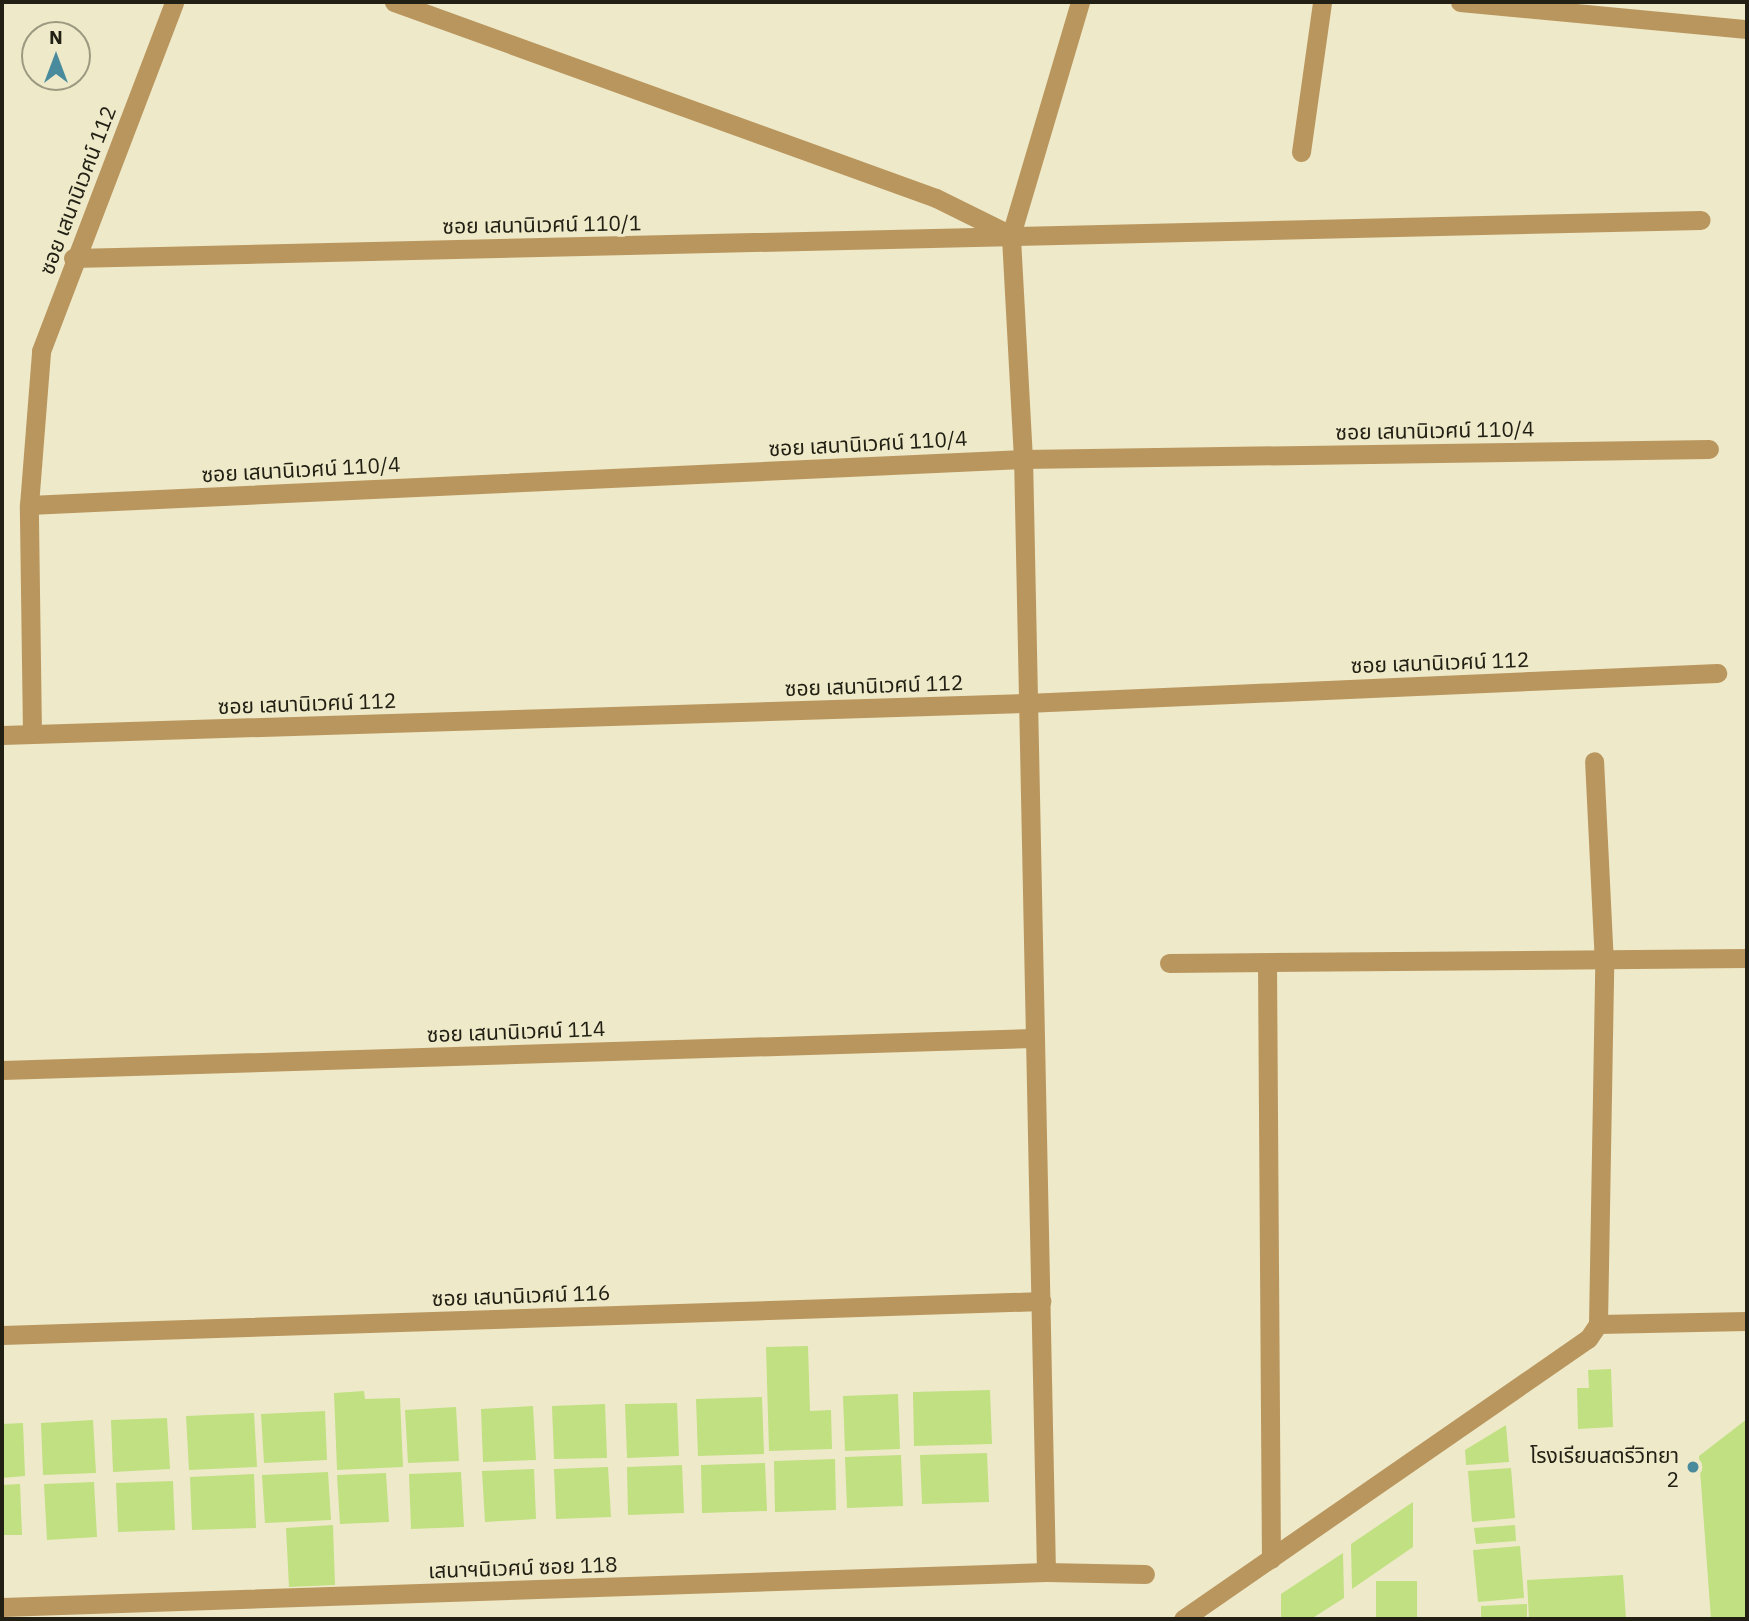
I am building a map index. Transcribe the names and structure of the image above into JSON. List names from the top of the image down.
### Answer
{
  "streets": {
    "street": [
      "ซอย เสนานิเวศน์ 112",
      "ซอย เสนานิเวศน์ 110/1",
      "ซอย เสนานิเวศน์ 110/4",
      "ซอย เสนานิเวศน์ 114",
      "ซอย เสนานิเวศน์ 116",
      "เสนาฯนิเวศน์ ซอย 118"
    ]
  },
  "crossings": [
    ["ซอย เสนานิเวศน์ 112", "ซอย เสนานิเวศน์ 110/1"],
    ["ซอย เสนานิเวศน์ 112", "ซอย เสนานิเวศน์ 110/4"]
  ],
  "places": ["โรงเรียนสตรีวิทยา 2"],
  "north": "top"
}
